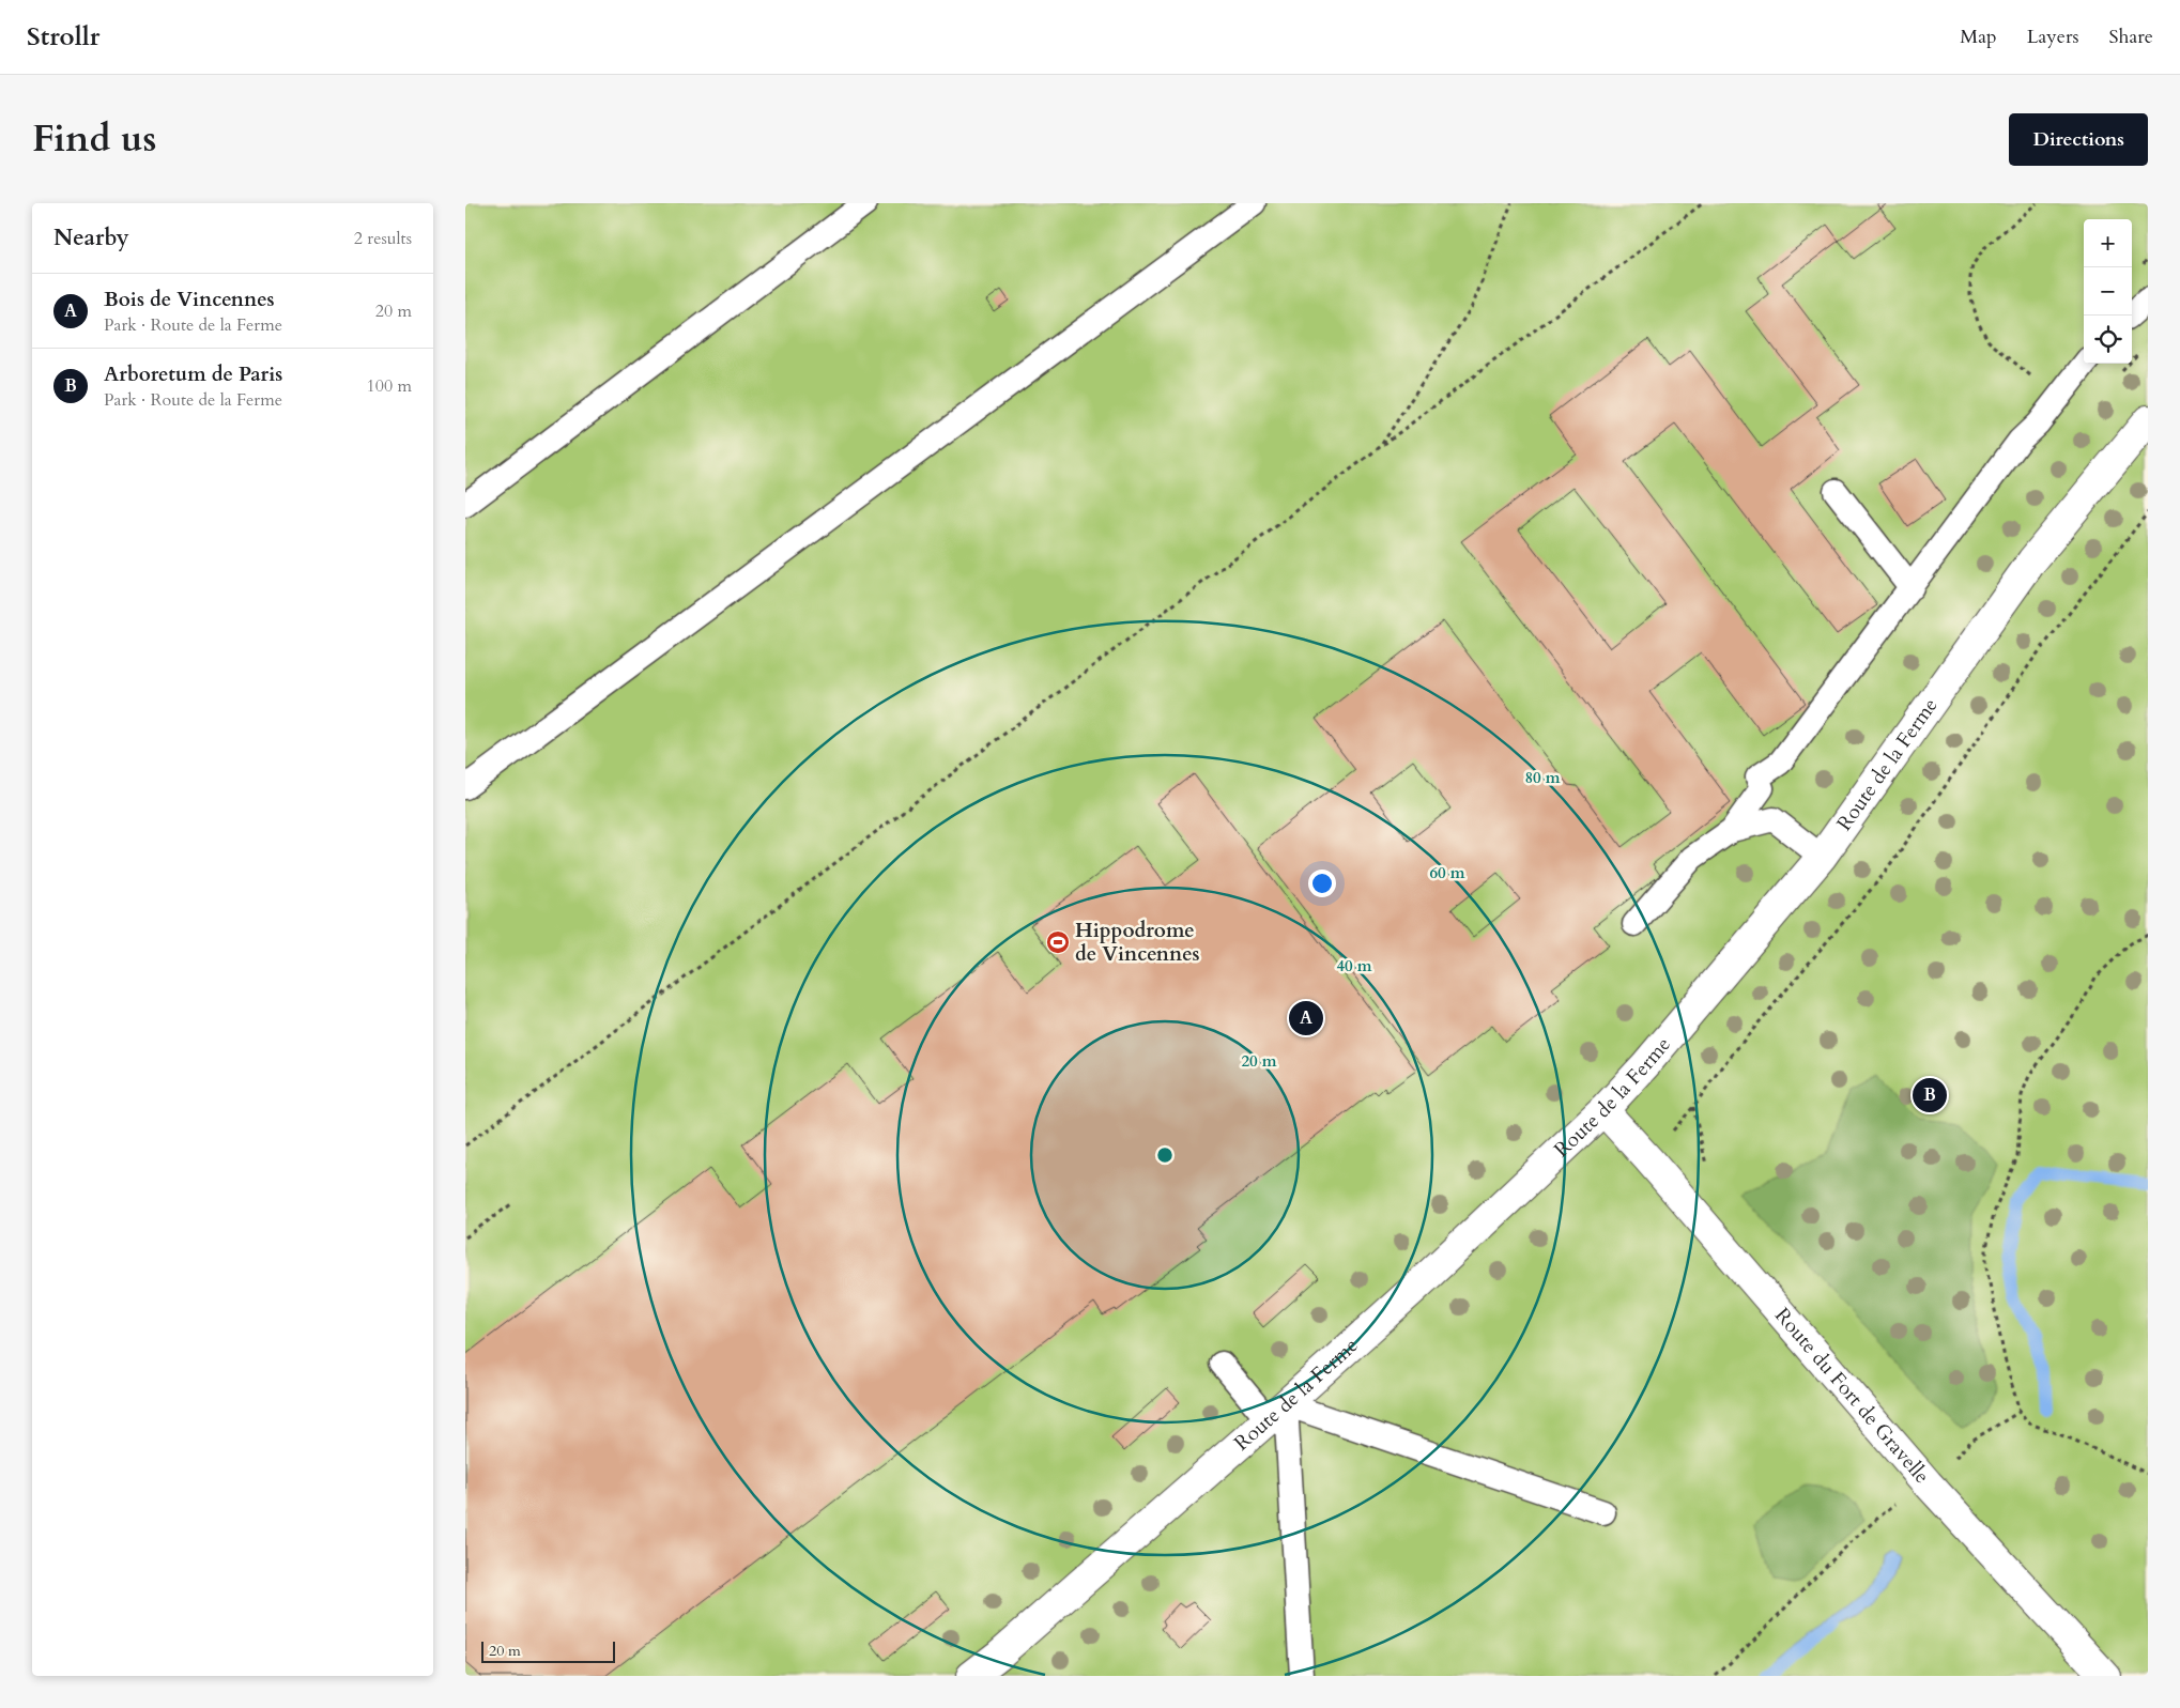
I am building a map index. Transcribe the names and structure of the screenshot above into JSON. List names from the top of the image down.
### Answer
{
  "streets": {
    "street": ["Route de la Ferme", "Route du Fort de Gravelle"]
  },
  "crossings": [
    ["Route de la Ferme", "Route du Fort de Gravelle"]
  ],
  "places": {
    "sports": ["Hippodrome de Vincennes"]
  },
  "scale_bar": "20 m",
  "page": {
    "header": "Strollr",
    "nav": ["Map", "Layers", "Share"],
    "title": "Find us",
    "buttons": "Directions",
    "heading": ["Nearby", "2 results"],
    "map_buttons": ["+", "−"],
    "list": [
      {
        "mark": "A",
        "name": "Bois de Vincennes",
        "note": "Park · Route de la Ferme",
        "value": "20 m"
      },
      {
        "mark": "B",
        "name": "Arboretum de Paris",
        "note": "Park · Route de la Ferme",
        "value": "100 m"
      }
    ],
    "pins": ["A", "B"],
    "scale": "20 m"
  },
  "rings": [
    "80 m",
    "60 m",
    "40 m",
    "20 m"
  ]
}
